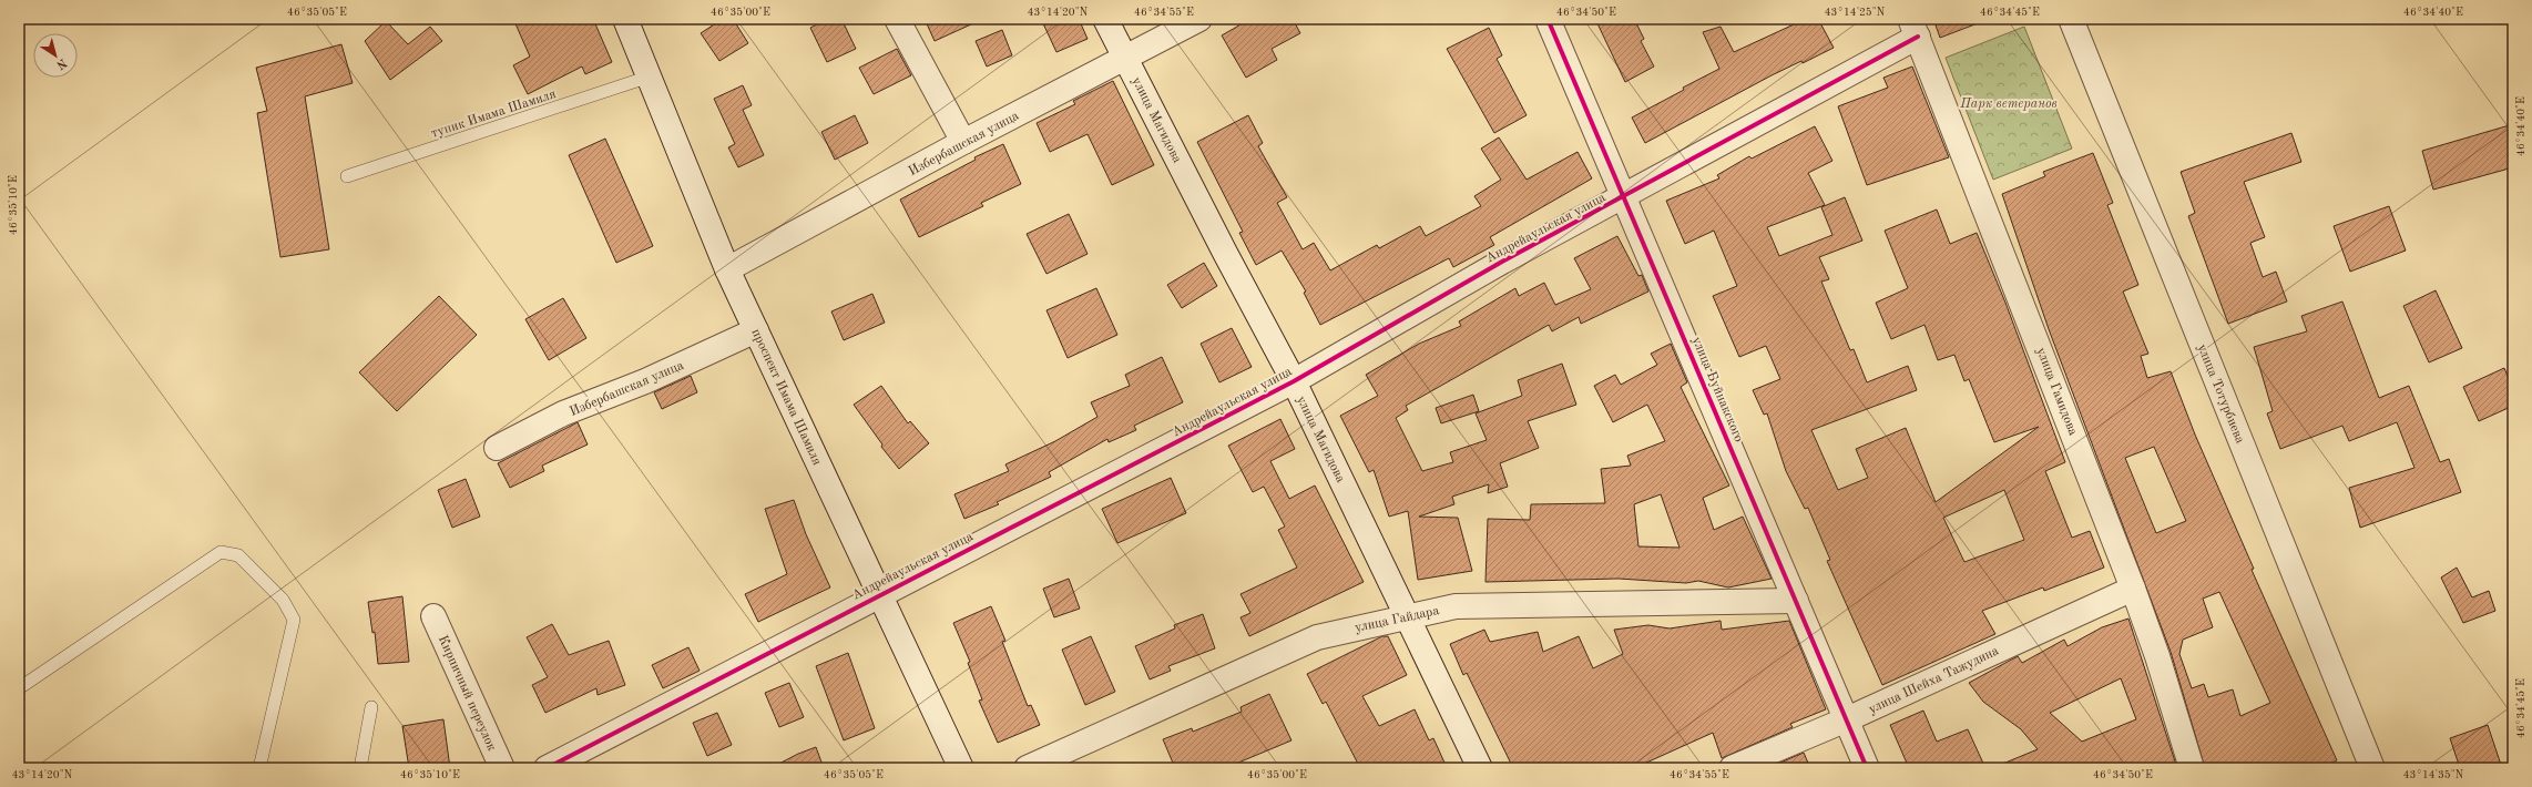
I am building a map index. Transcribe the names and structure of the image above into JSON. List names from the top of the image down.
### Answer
{
  "streets": {
    "street": [
      "улица Магидова",
      "Избербашская улица",
      "Андрейаульская улица",
      "улица Буйнакского",
      "улица Гамидова",
      "улица Тотурбиева",
      "проспект Имама Шамиля",
      "улица Гайдара",
      "улица Шейха Тажудина",
      "Кирпичный переулок"
    ],
    "lane": ["тупик Имама Шамиля"]
  },
  "crossings": [
    ["тупик Имама Шамиля", "проспект Имама Шамиля"],
    ["улица Магидова", "Избербашская улица"],
    ["улица Магидова", "Андрейаульская улица"],
    ["улица Магидова", "улица Гайдара"],
    ["Избербашская улица", "проспект Имама Шамиля"],
    ["Андрейаульская улица", "улица Буйнакского"],
    ["Андрейаульская улица", "улица Гамидова"],
    ["Андрейаульская улица", "проспект Имама Шамиля"],
    ["улица Буйнакского", "улица Гайдара"],
    ["улица Буйнакского", "улица Шейха Тажудина"],
    ["улица Гамидова", "улица Шейха Тажудина"]
  ],
  "parks": ["Парк ветеранов"],
  "north": "bottom right",
  "coordinates": [
    "46°35'05\"E",
    "46°35'00\"E",
    "43°14'20\"N",
    "46°34'55\"E",
    "46°34'50\"E",
    "43°14'25\"N",
    "46°34'45\"E",
    "46°34'40\"E",
    "46°35'10\"E",
    "43°14'35\"N"
  ]
}
